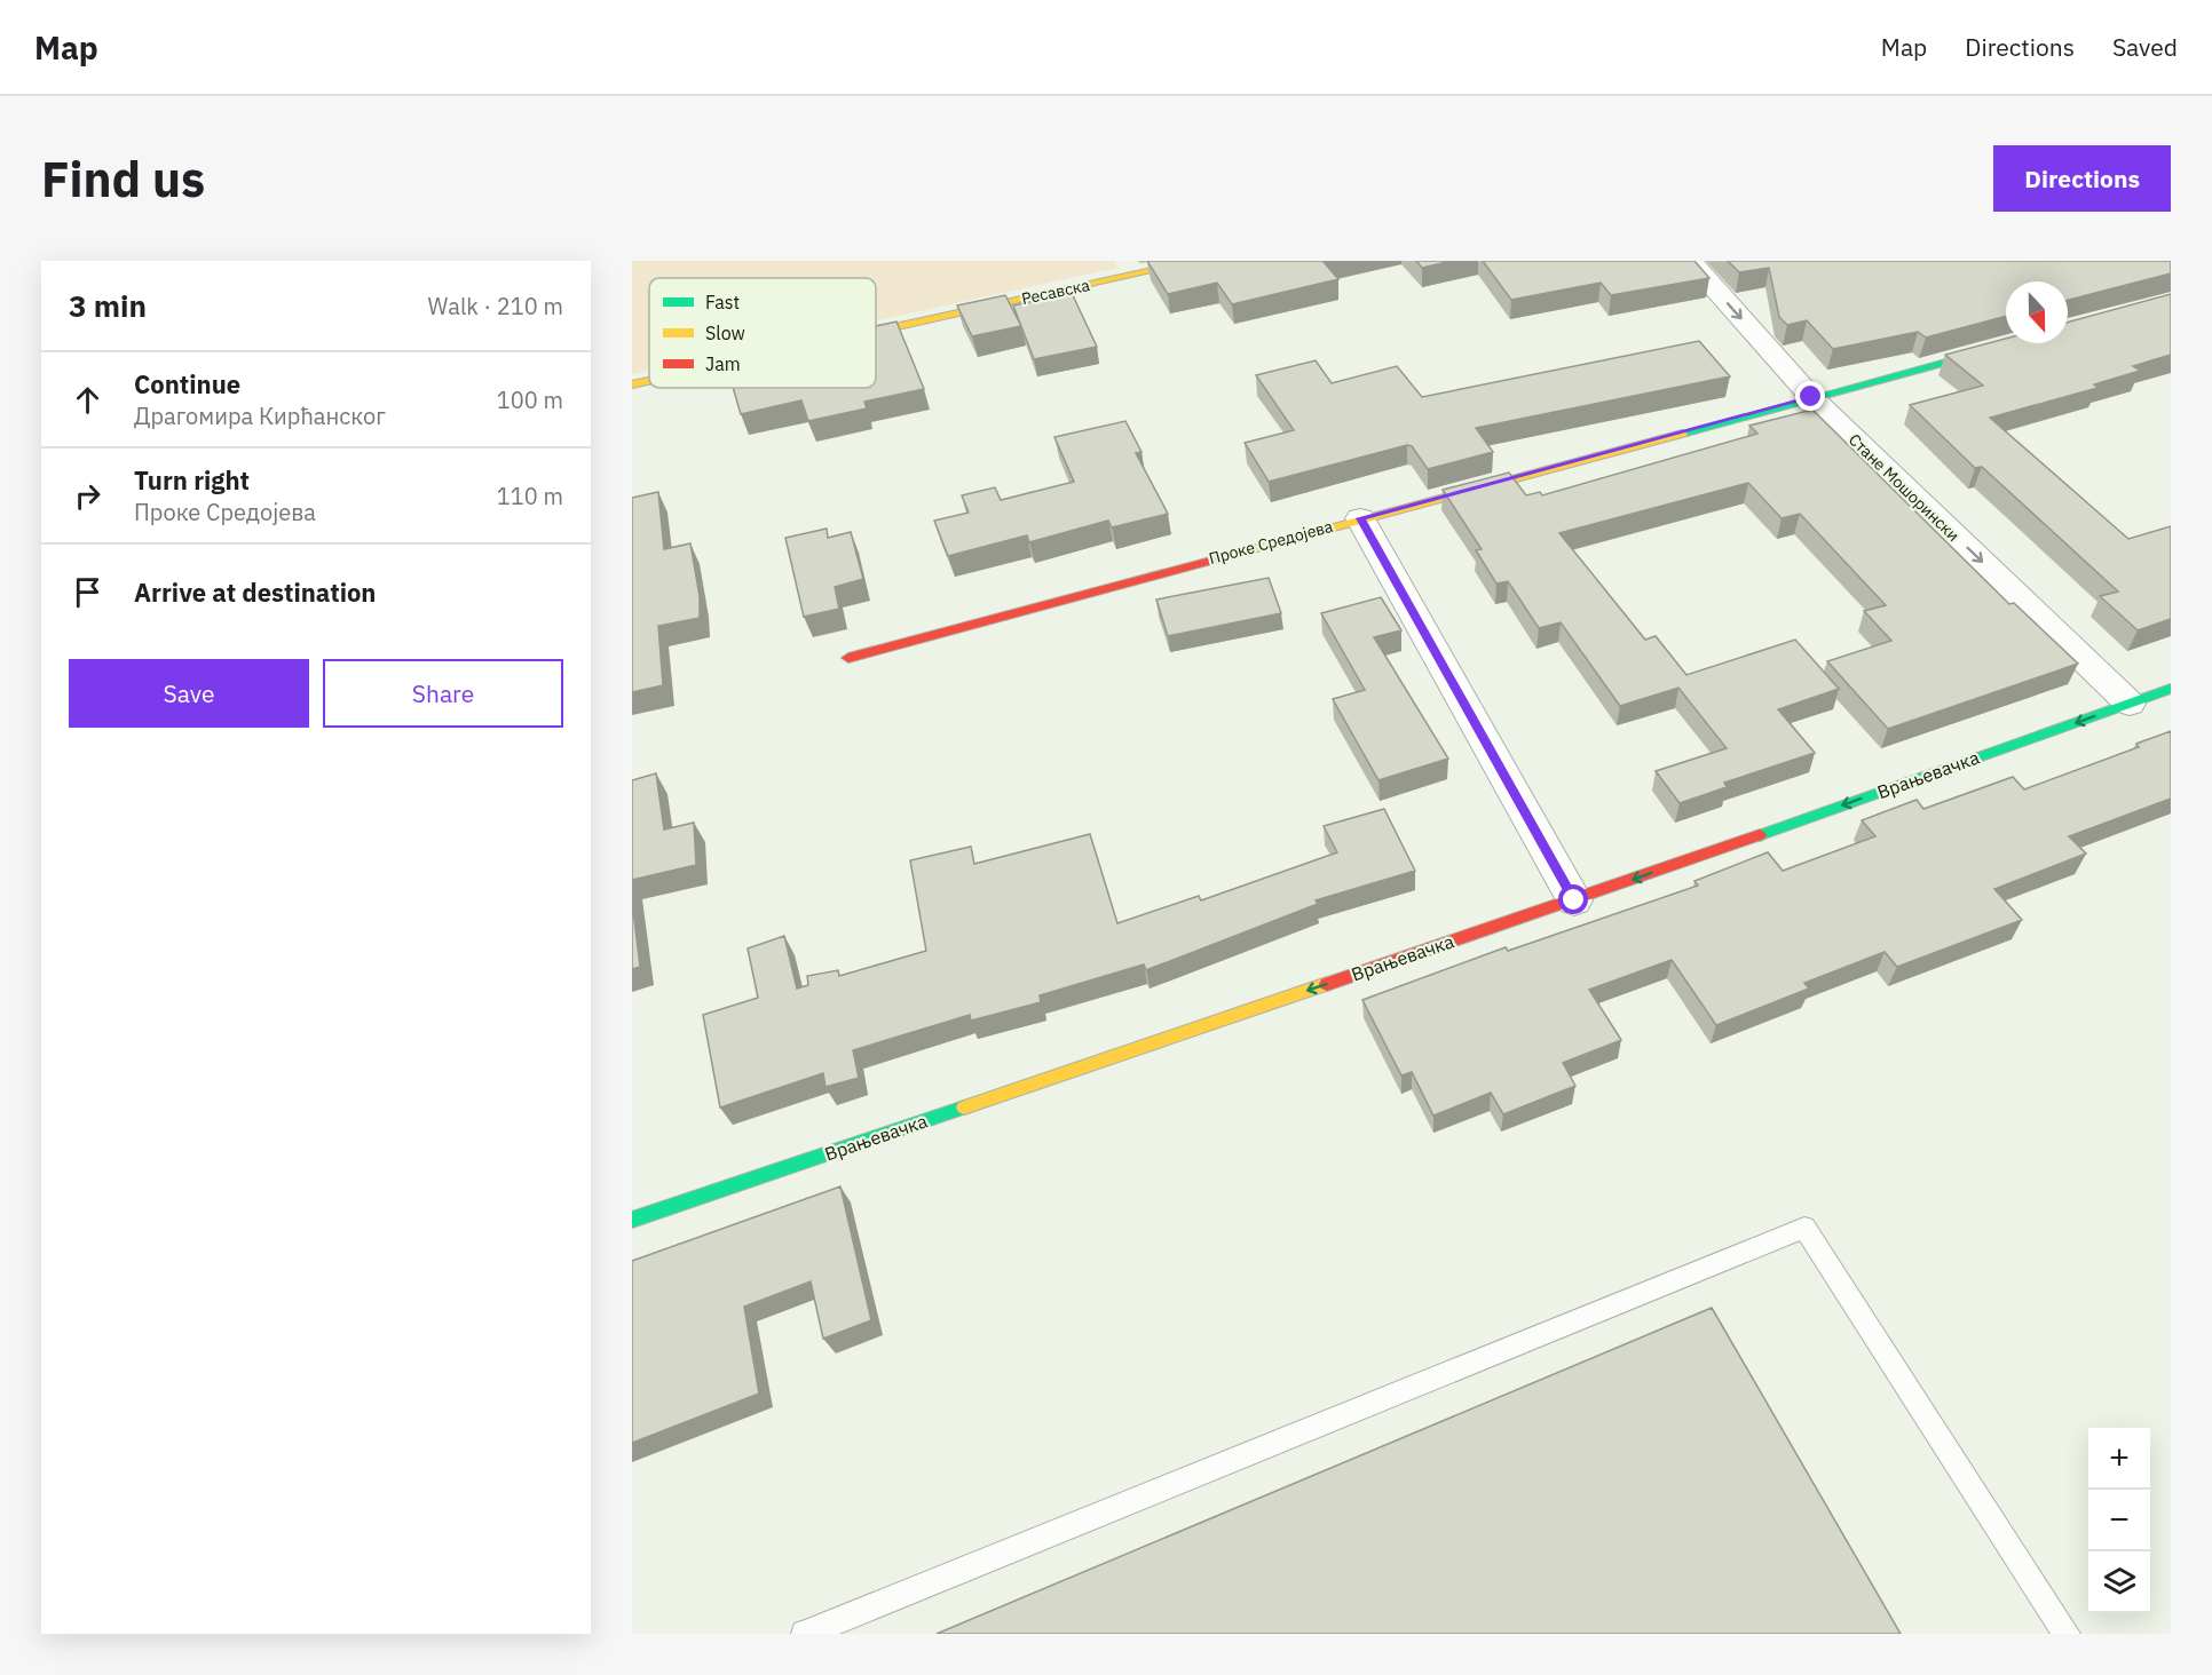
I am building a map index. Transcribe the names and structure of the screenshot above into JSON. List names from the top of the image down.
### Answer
{
  "streets": {
    "street": [
      "Ресавска",
      "Стане Мошорински",
      "Проке Средојева",
      "Врањевачка"
    ]
  },
  "crossings": [
    ["Стане Мошорински", "Проке Средојева"],
    ["Стане Мошорински", "Врањевачка"]
  ],
  "one_way": ["Стане Мошорински", "Врањевачка"],
  "legend": ["Fast", "Slow", "Jam"],
  "north": "bottom",
  "page": {
    "header": "Map",
    "nav": ["Map", "Directions", "Saved"],
    "buttons": [
      "Directions",
      ["Save", "Share"]
    ],
    "title": "Find us",
    "heading": ["3 min", "Walk · 210 m"],
    "list": [
      ["Continue", "Драгомира Кирћанског", "100 m"],
      ["Turn right", "Проке Средојева", "110 m"],
      "Arrive at destination"
    ],
    "map_buttons": ["+", "−"]
  }
}
